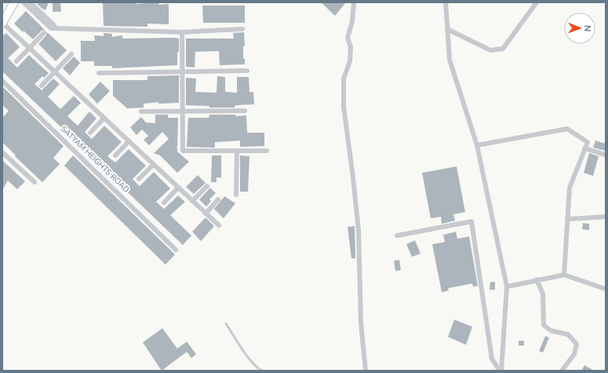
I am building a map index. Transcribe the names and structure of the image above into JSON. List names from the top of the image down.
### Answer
{
  "streets": {
    "street": ["SATYAM HEIGHTS ROAD"]
  },
  "north": "right"
}
